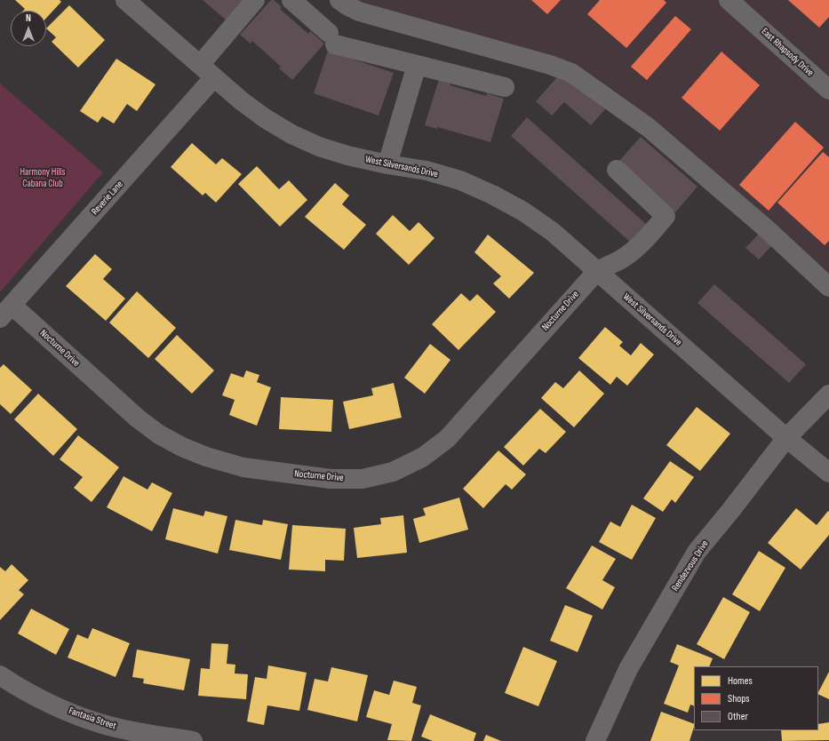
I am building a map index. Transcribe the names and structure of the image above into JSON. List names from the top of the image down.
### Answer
{
  "streets": {
    "street": [
      "East Rhapsody Drive",
      "West Silversands Drive",
      "Reverie Lane",
      "Nocturne Drive",
      "Rendezvous Drive",
      "Fantasia Street"
    ]
  },
  "crossings": [
    ["West Silversands Drive", "Reverie Lane"],
    ["West Silversands Drive", "Nocturne Drive"],
    ["West Silversands Drive", "Rendezvous Drive"],
    ["Reverie Lane", "Nocturne Drive"]
  ],
  "parks": ["Harmony Hills Cabana Club"],
  "legend": ["Homes", "Shops", "Other"],
  "north": "top"
}
